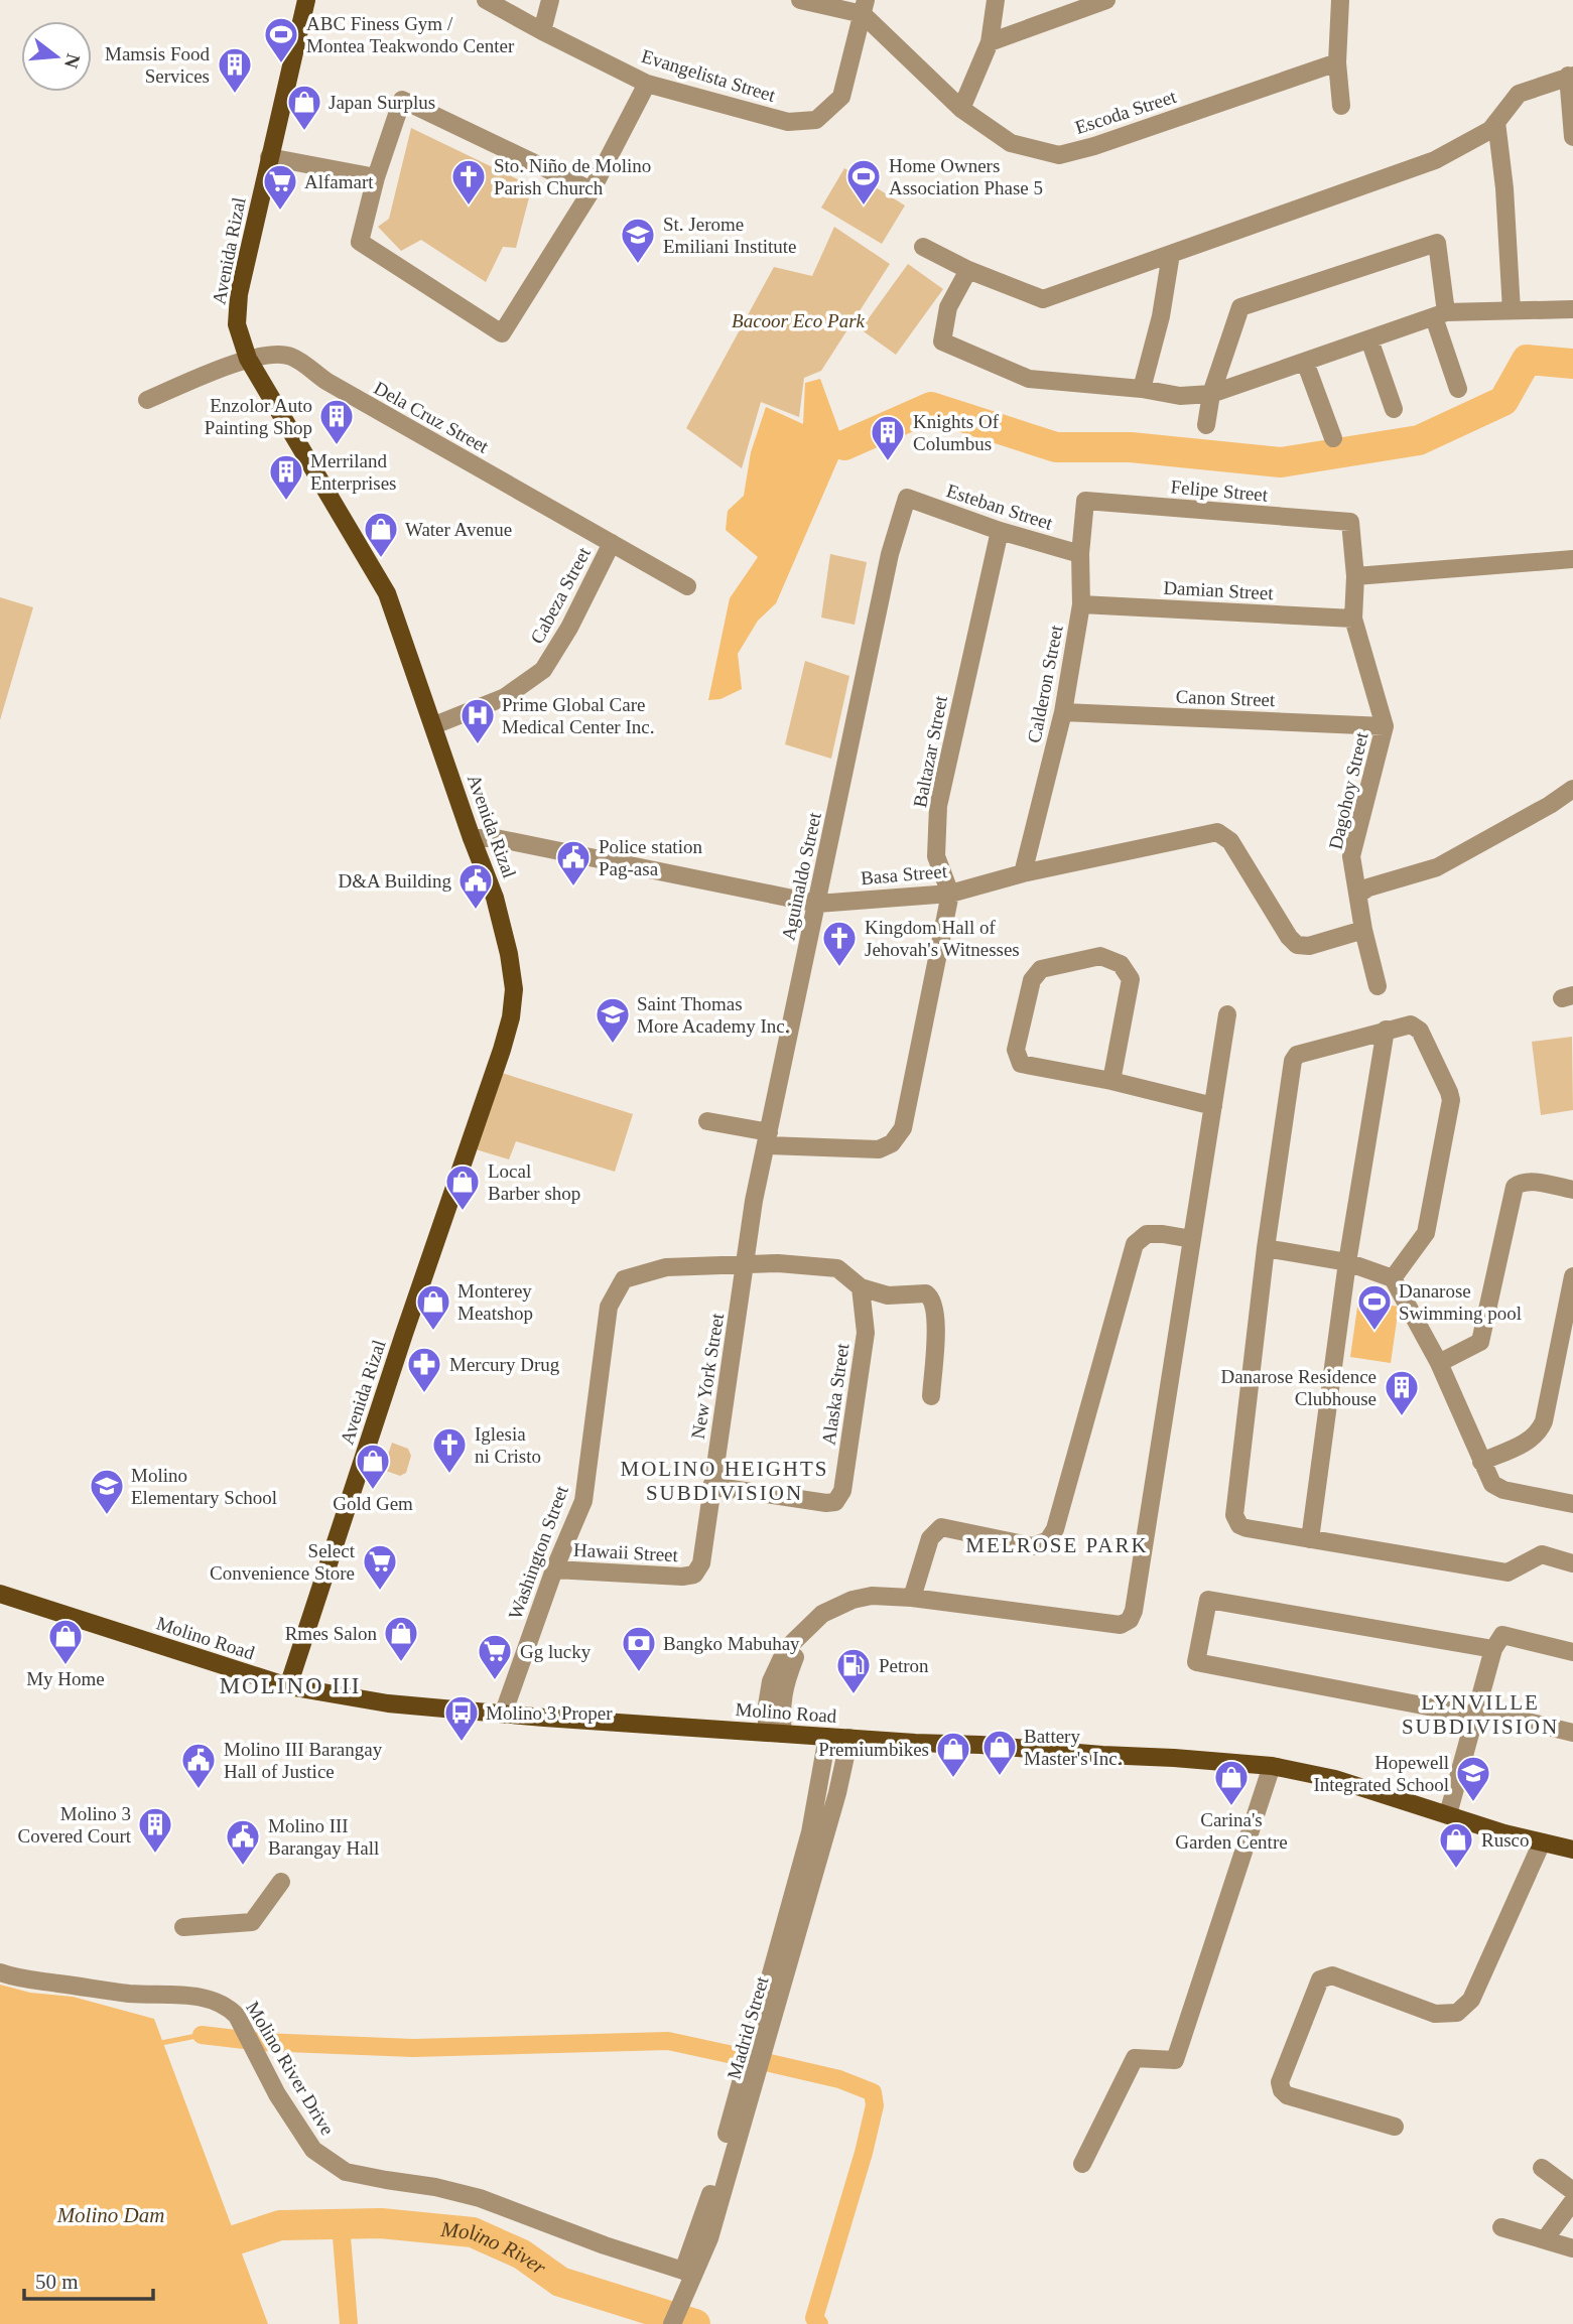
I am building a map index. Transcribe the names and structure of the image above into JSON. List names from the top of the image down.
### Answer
{
  "streets": {
    "main road": ["Avenida Rizal", "Molino Road"],
    "street": [
      "Evangelista Street",
      "Escoda Street",
      "Dela Cruz Street",
      "Felipe Street",
      "Esteban Street",
      "Damian Street",
      "Cabeza Street",
      "Calderon Street",
      "Canon Street",
      "Baltazar Street",
      "Dagohoy Street",
      "Basa Street",
      "Aguinaldo Street",
      "New York Street",
      "Alaska Street",
      "Washington Street",
      "Hawaii Street",
      "Madrid Street",
      "Molino River Drive"
    ]
  },
  "crossings": [
    ["Evangelista Street", "Escoda Street"],
    ["Avenida Rizal", "Dela Cruz Street"],
    ["Avenida Rizal", "Cabeza Street"],
    ["Avenida Rizal", "Basa Street"],
    ["Avenida Rizal", "Molino Road"],
    ["Dela Cruz Street", "Cabeza Street"],
    ["Felipe Street", "Calderon Street"],
    ["Felipe Street", "Dagohoy Street"],
    ["Esteban Street", "Calderon Street"],
    ["Esteban Street", "Baltazar Street"],
    ["Esteban Street", "Aguinaldo Street"],
    ["Damian Street", "Calderon Street"],
    ["Damian Street", "Dagohoy Street"],
    ["Calderon Street", "Canon Street"],
    ["Calderon Street", "Basa Street"],
    ["Canon Street", "Dagohoy Street"],
    ["Baltazar Street", "Basa Street"],
    ["Dagohoy Street", "Basa Street"],
    ["Basa Street", "Aguinaldo Street"],
    ["Aguinaldo Street", "New York Street"],
    ["Aguinaldo Street", "Washington Street"],
    ["New York Street", "Alaska Street"],
    ["New York Street", "Washington Street"],
    ["New York Street", "Hawaii Street"],
    ["Washington Street", "Hawaii Street"],
    ["Washington Street", "Molino Road"],
    ["Molino Road", "Madrid Street"],
    ["Madrid Street", "Molino River Drive"]
  ],
  "districts": [
    "MOLINO HEIGHTS SUBDIVISION",
    "MELROSE PARK",
    "MOLINO III",
    "LYNVILLE SUBDIVISION"
  ],
  "water": ["Molino Dam", "Molino River"],
  "parks": ["Bacoor Eco Park"],
  "places": {
    "sports": ["ABC Finess Gym / Montea Teakwondo Center", "Home Owners Association Phase 5", "Danarose Swimming pool"],
    "building": [
      "Mamsis Food Services",
      "Enzolor Auto Painting Shop",
      "Knights Of Columbus",
      "Merriland Enterprises",
      "Danarose Residence Clubhouse",
      "Molino 3 Covered Court"
    ],
    "shop": [
      "Japan Surplus",
      "Water Avenue",
      "Local Barber shop",
      "Monterey Meatshop",
      "Gold Gem",
      "Rmes Salon",
      "My Home",
      "Battery Master's Inc.",
      "Premiumbikes",
      "Carina's Garden Centre",
      "Rusco"
    ],
    "church": ["Sto. Niño de Molino Parish Church", "Kingdom Hall of Jehovah's Witnesses", "Iglesia ni Cristo"],
    "supermarket": ["Alfamart", "Select Convenience Store", "Gg lucky"],
    "school or university": [
      "St. Jerome Emiliani Institute",
      "Saint Thomas More Academy Inc.",
      "Molino Elementary School",
      "Hopewell Integrated School"
    ],
    "hospital": ["Prime Global Care Medical Center Inc."],
    "public building": [
      "Police station Pag-asa",
      "D&A Building",
      "Molino III Barangay Hall of Justice",
      "Molino III Barangay Hall"
    ],
    "pharmacy": ["Mercury Drug"],
    "bank": ["Bangko Mabuhay"],
    "fuel station": ["Petron"],
    "bus stop": ["Molino 3 Proper"]
  },
  "scale_bar": "50 m",
  "north": "right"
}
